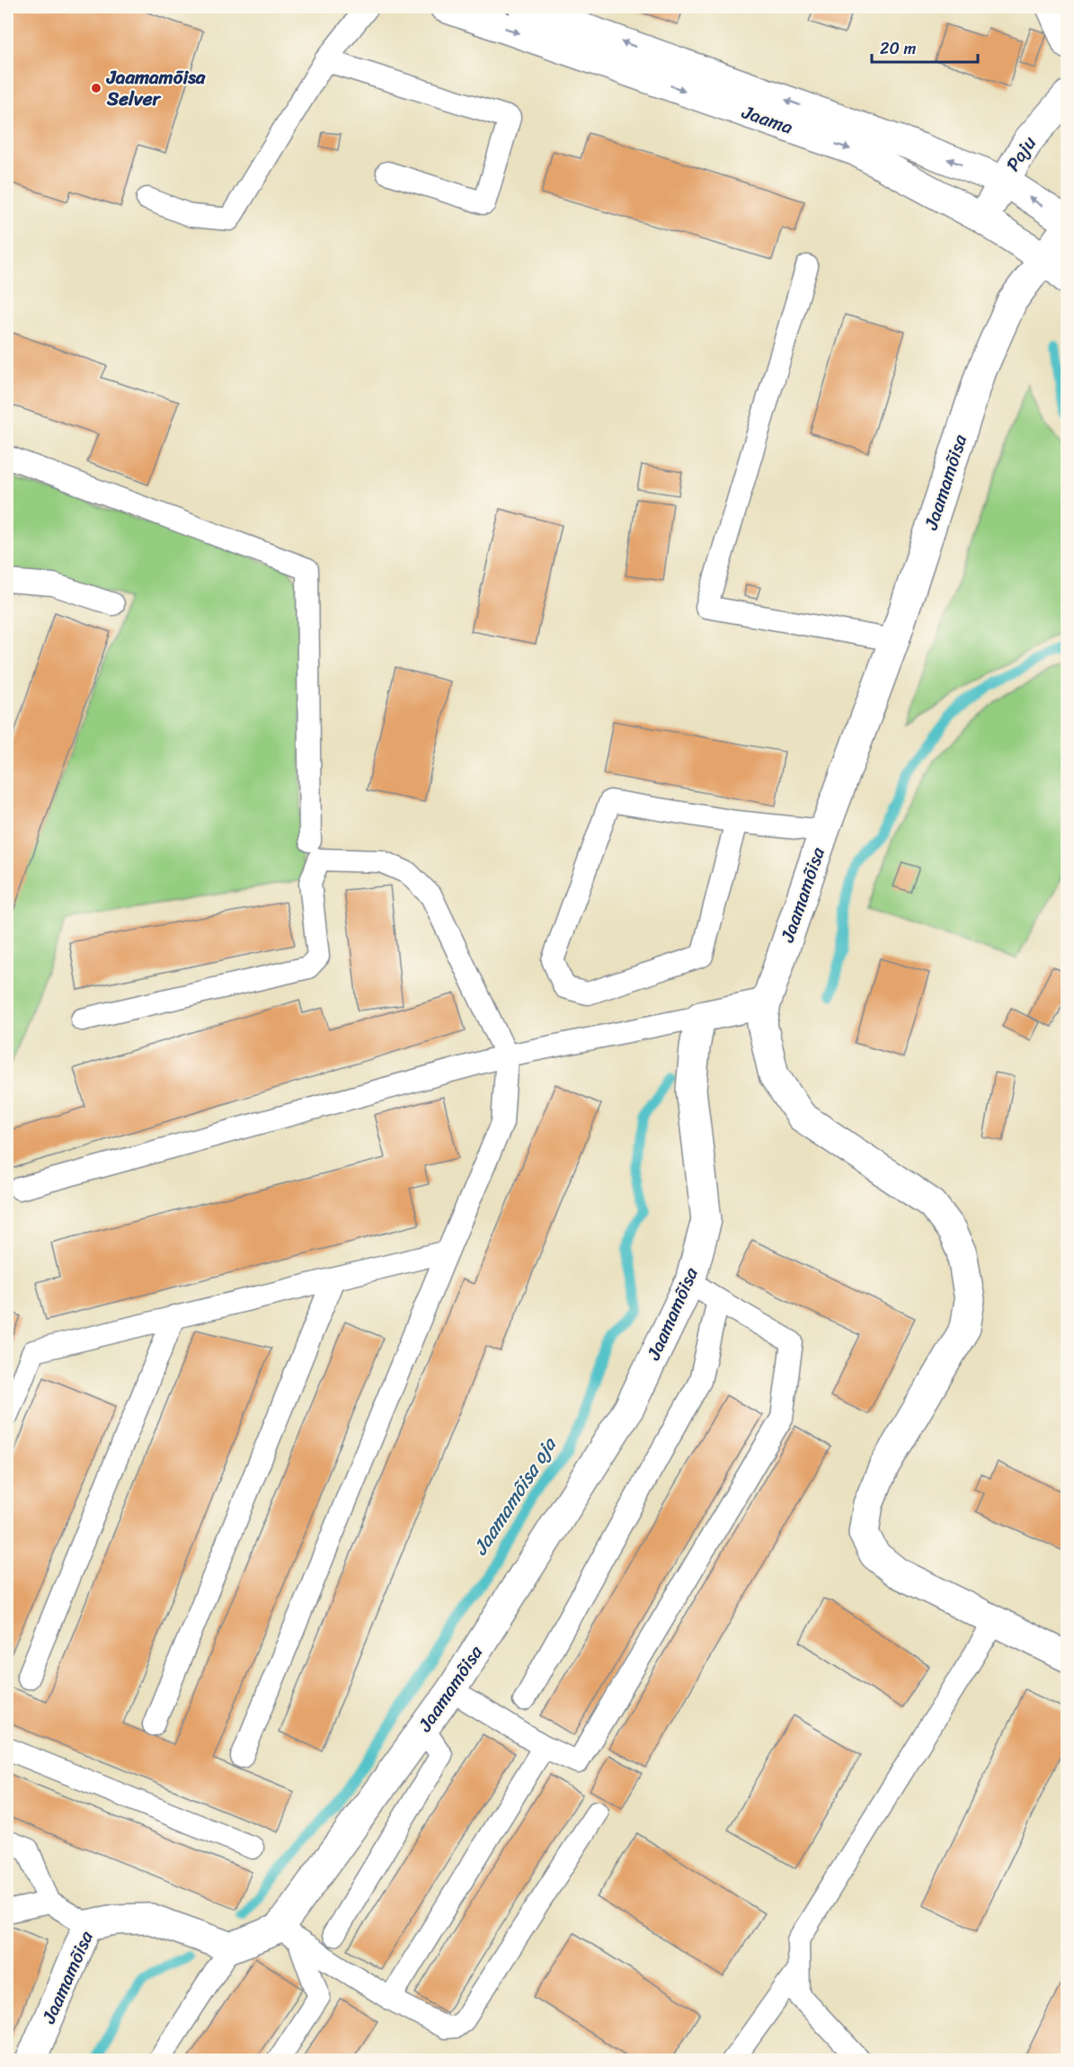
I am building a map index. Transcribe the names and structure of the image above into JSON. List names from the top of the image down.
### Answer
{
  "streets": {
    "street": ["Jaama", "Paju", "Jaamamõisa"]
  },
  "crossings": [
    ["Jaama", "Paju"],
    ["Jaama", "Jaamamõisa"]
  ],
  "water": ["Jaamamõisa oja"],
  "places": ["Jaamamõisa Selver"],
  "scale_bar": "20 m"
}
